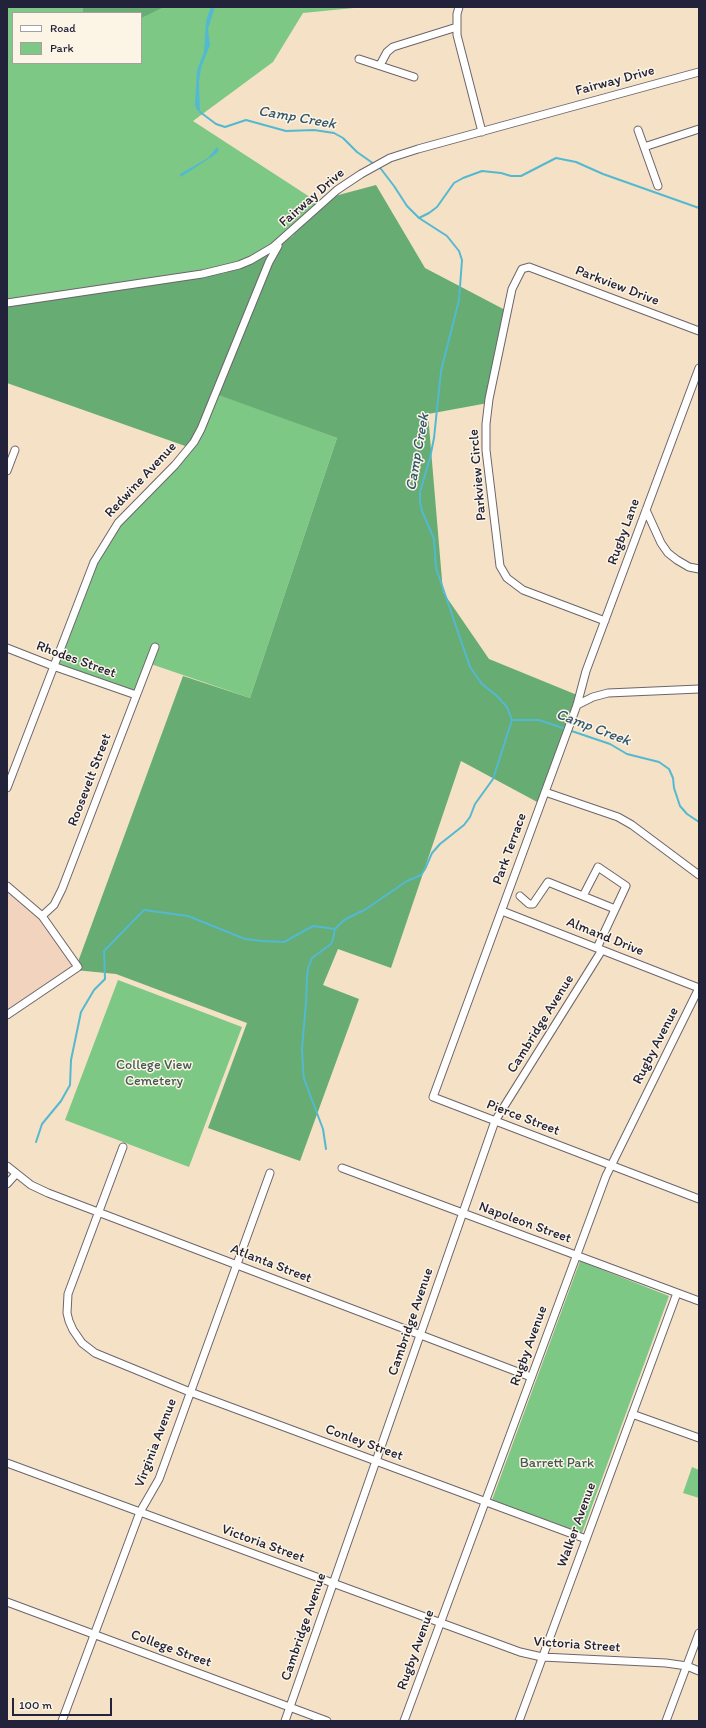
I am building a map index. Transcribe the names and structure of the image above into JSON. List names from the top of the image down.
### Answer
{
  "streets": {
    "street": [
      "Fairway Drive",
      "Parkview Drive",
      "Parkview Circle",
      "Redwine Avenue",
      "Rugby Lane",
      "Rhodes Street",
      "Roosevelt Street",
      "Park Terrace",
      "Almand Drive",
      "Cambridge Avenue",
      "Rugby Avenue",
      "Pierce Street",
      "Napoleon Street",
      "Atlanta Street",
      "Virginia Avenue",
      "Conley Street",
      "Walker Avenue",
      "Victoria Street",
      "College Street"
    ]
  },
  "crossings": [
    ["Fairway Drive", "Redwine Avenue"],
    ["Parkview Drive", "Parkview Circle"],
    ["Parkview Circle", "Rugby Lane"],
    ["Redwine Avenue", "Rhodes Street"],
    ["Rugby Lane", "Park Terrace"],
    ["Rhodes Street", "Roosevelt Street"],
    ["Park Terrace", "Almand Drive"],
    ["Park Terrace", "Pierce Street"],
    ["Almand Drive", "Cambridge Avenue"],
    ["Almand Drive", "Rugby Avenue"],
    ["Cambridge Avenue", "Pierce Street"],
    ["Cambridge Avenue", "Napoleon Street"],
    ["Cambridge Avenue", "Atlanta Street"],
    ["Cambridge Avenue", "Conley Street"],
    ["Cambridge Avenue", "Victoria Street"],
    ["Cambridge Avenue", "College Street"],
    ["Rugby Avenue", "Pierce Street"],
    ["Rugby Avenue", "Napoleon Street"],
    ["Rugby Avenue", "Atlanta Street"],
    ["Rugby Avenue", "Conley Street"],
    ["Rugby Avenue", "Victoria Street"],
    ["Napoleon Street", "Walker Avenue"],
    ["Atlanta Street", "Virginia Avenue"],
    ["Atlanta Street", "Conley Street"],
    ["Virginia Avenue", "Conley Street"],
    ["Virginia Avenue", "Victoria Street"],
    ["Virginia Avenue", "College Street"],
    ["Conley Street", "Walker Avenue"],
    ["Walker Avenue", "Victoria Street"]
  ],
  "water": ["Camp Creek"],
  "parks": ["College View Cemetery", "Barrett Park"],
  "legend": ["Road", "Park"],
  "scale_bar": "100 m"
}
